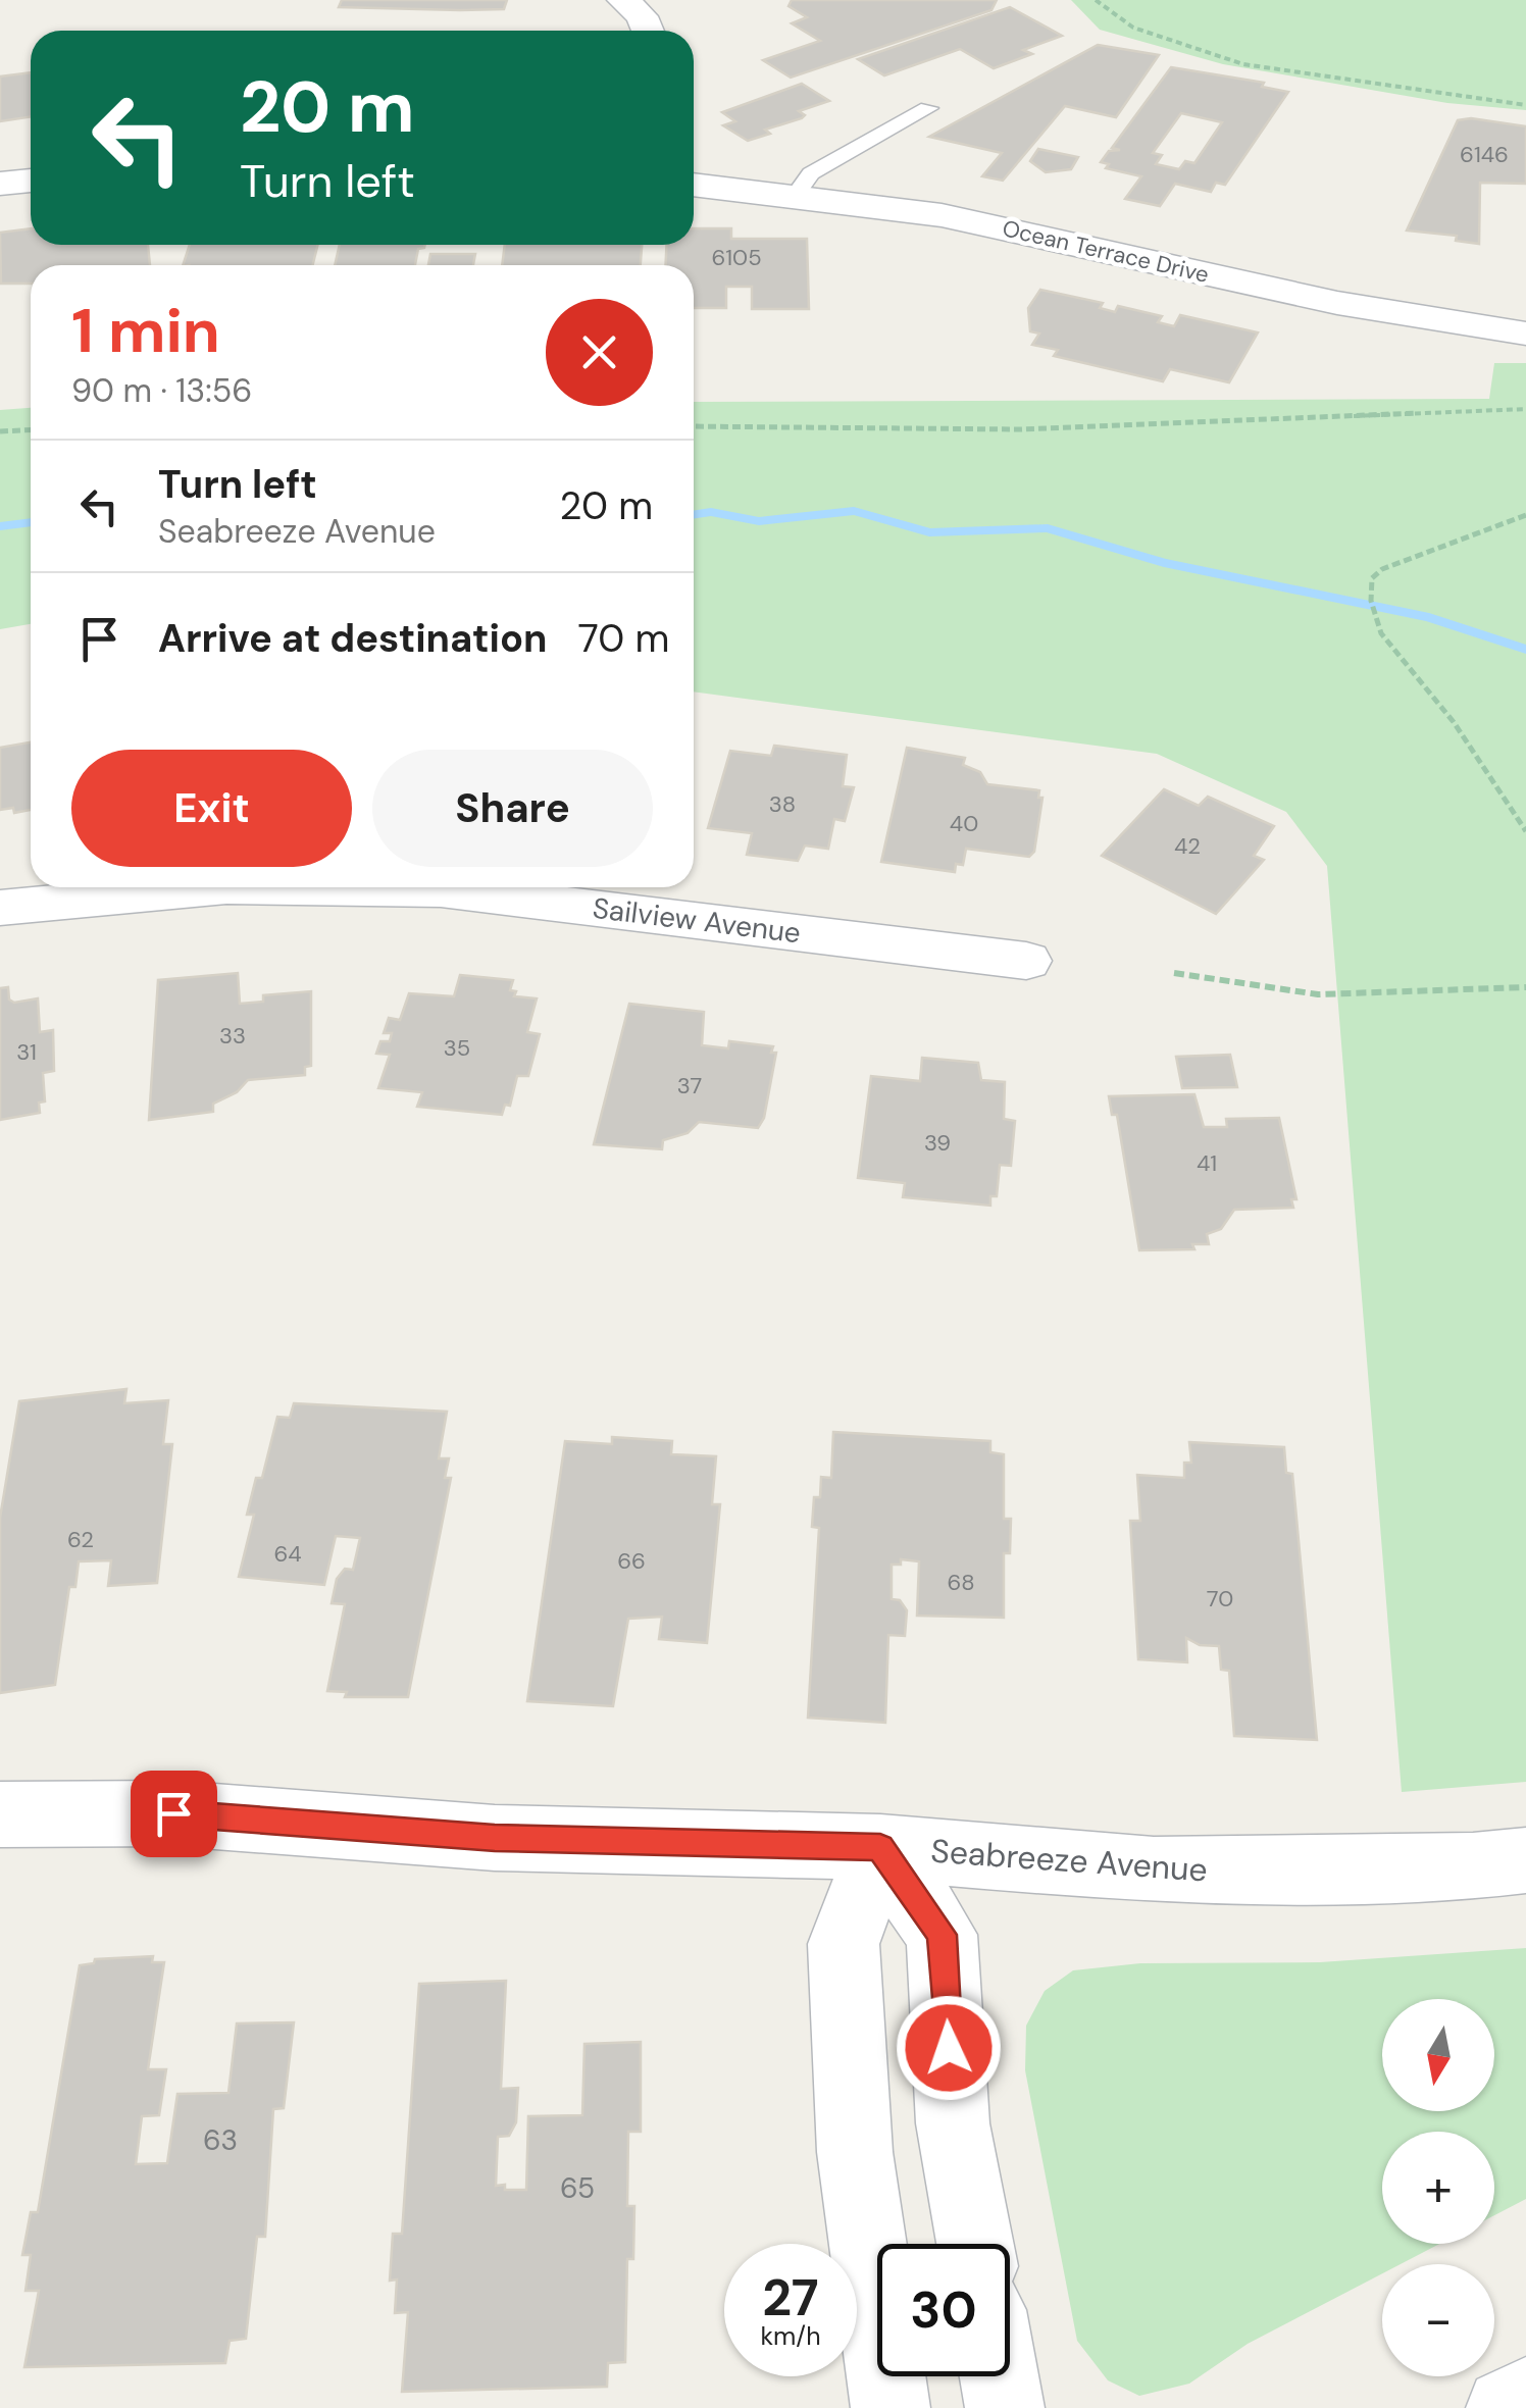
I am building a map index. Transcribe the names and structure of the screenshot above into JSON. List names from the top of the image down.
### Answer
{
  "streets": {
    "street": ["Ocean Terrace Drive", "Sailview Avenue", "Seabreeze Avenue"]
  },
  "house_numbers": [
    "6146",
    "6105",
    "38",
    "40",
    "42",
    "33",
    "35",
    "31",
    "37",
    "39",
    "41",
    "62",
    "64",
    "66",
    "68",
    "70",
    "63",
    "65"
  ],
  "north": "bottom",
  "page": {
    "turn": ["20 m", "Turn left"],
    "heading": ["1 min", "90 m · 13:56"],
    "list": [
      {
        "name": "Turn left",
        "note": "Seabreeze Avenue",
        "value": "20 m"
      },
      {
        "name": "Arrive at destination",
        "value": "70 m"
      }
    ],
    "buttons": ["Exit", "Share"],
    "map_buttons": ["+", "−"],
    "speed": "27 km/h",
    "limit": "30"
  }
}
